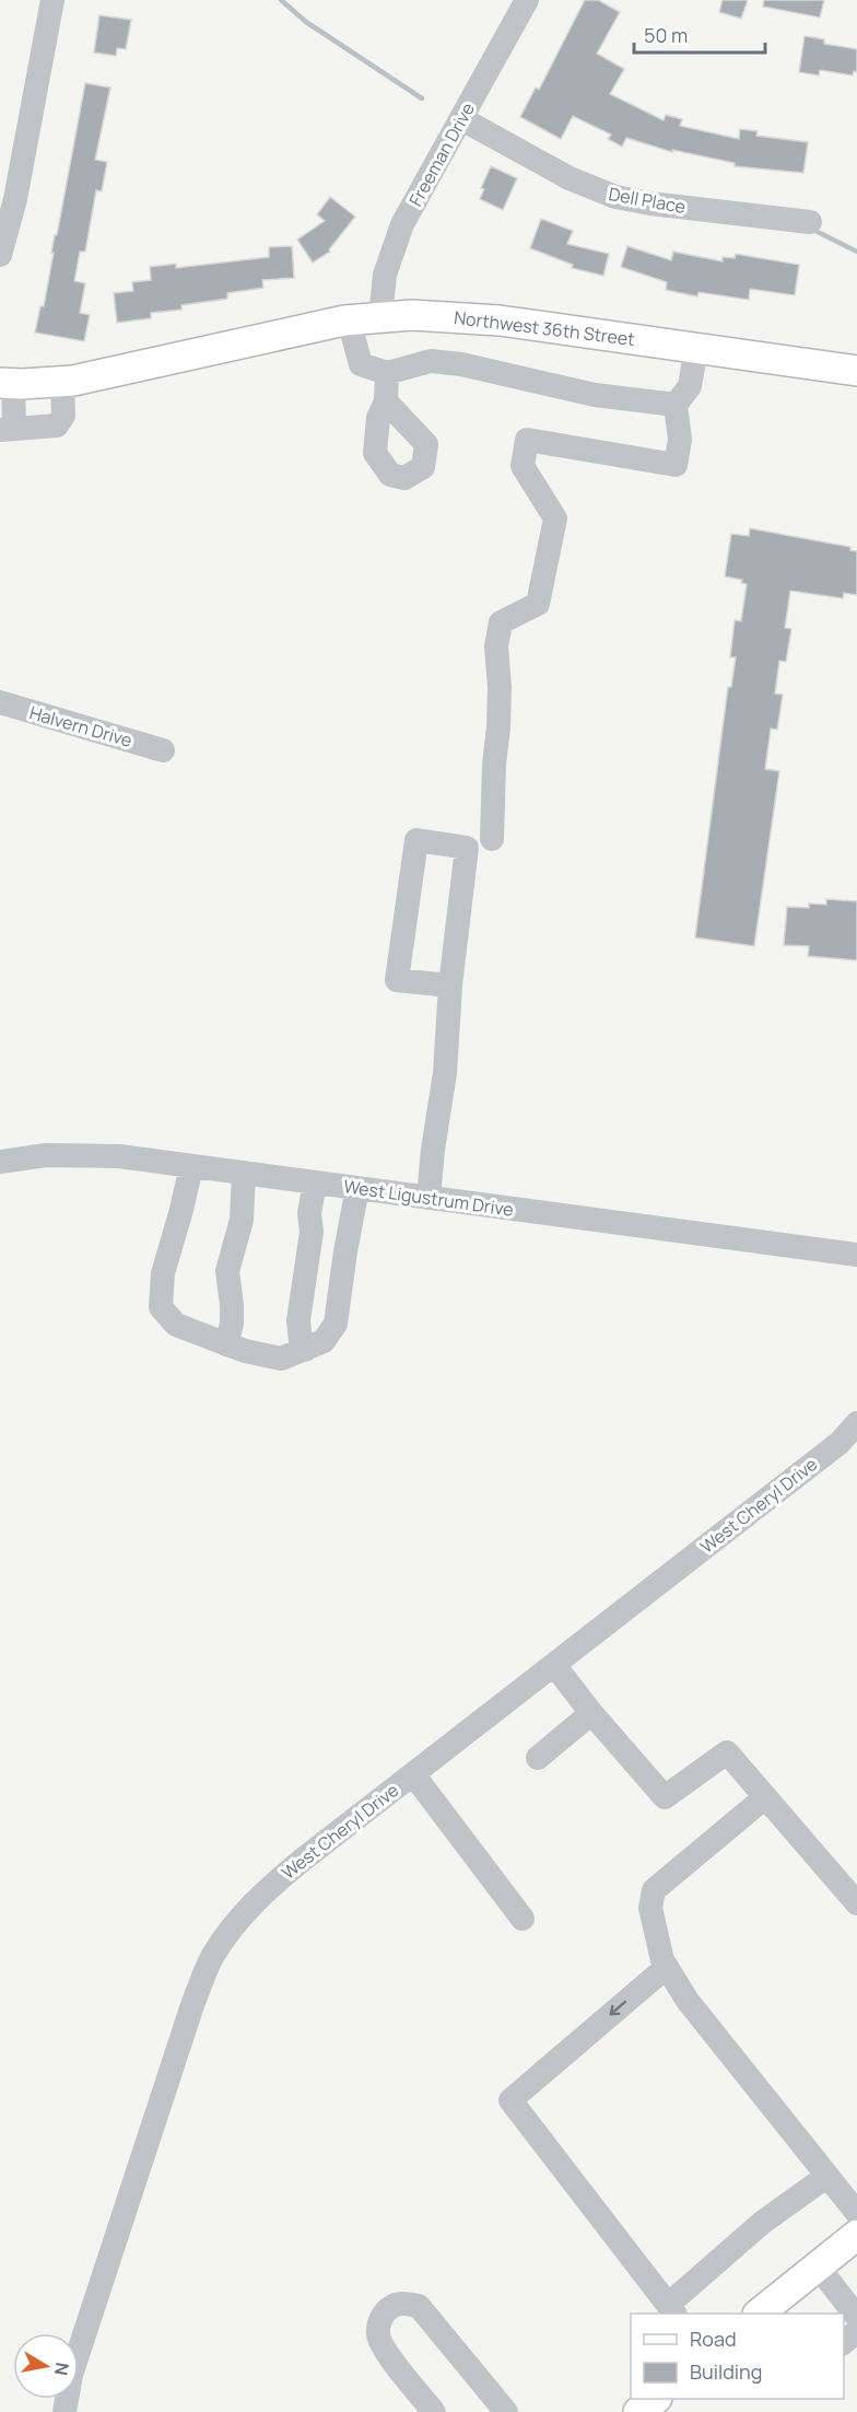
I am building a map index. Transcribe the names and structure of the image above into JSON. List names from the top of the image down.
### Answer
{
  "streets": {
    "main road": ["Northwest 36th Street"],
    "street": [
      "Freeman Drive",
      "Dell Place",
      "Halvern Drive",
      "West Ligustrum Drive",
      "West Cheryl Drive"
    ]
  },
  "crossings": [
    ["Freeman Drive", "Dell Place"],
    ["Freeman Drive", "Northwest 36th Street"]
  ],
  "legend": ["Road", "Building"],
  "scale_bar": "50 m",
  "north": "right"
}
